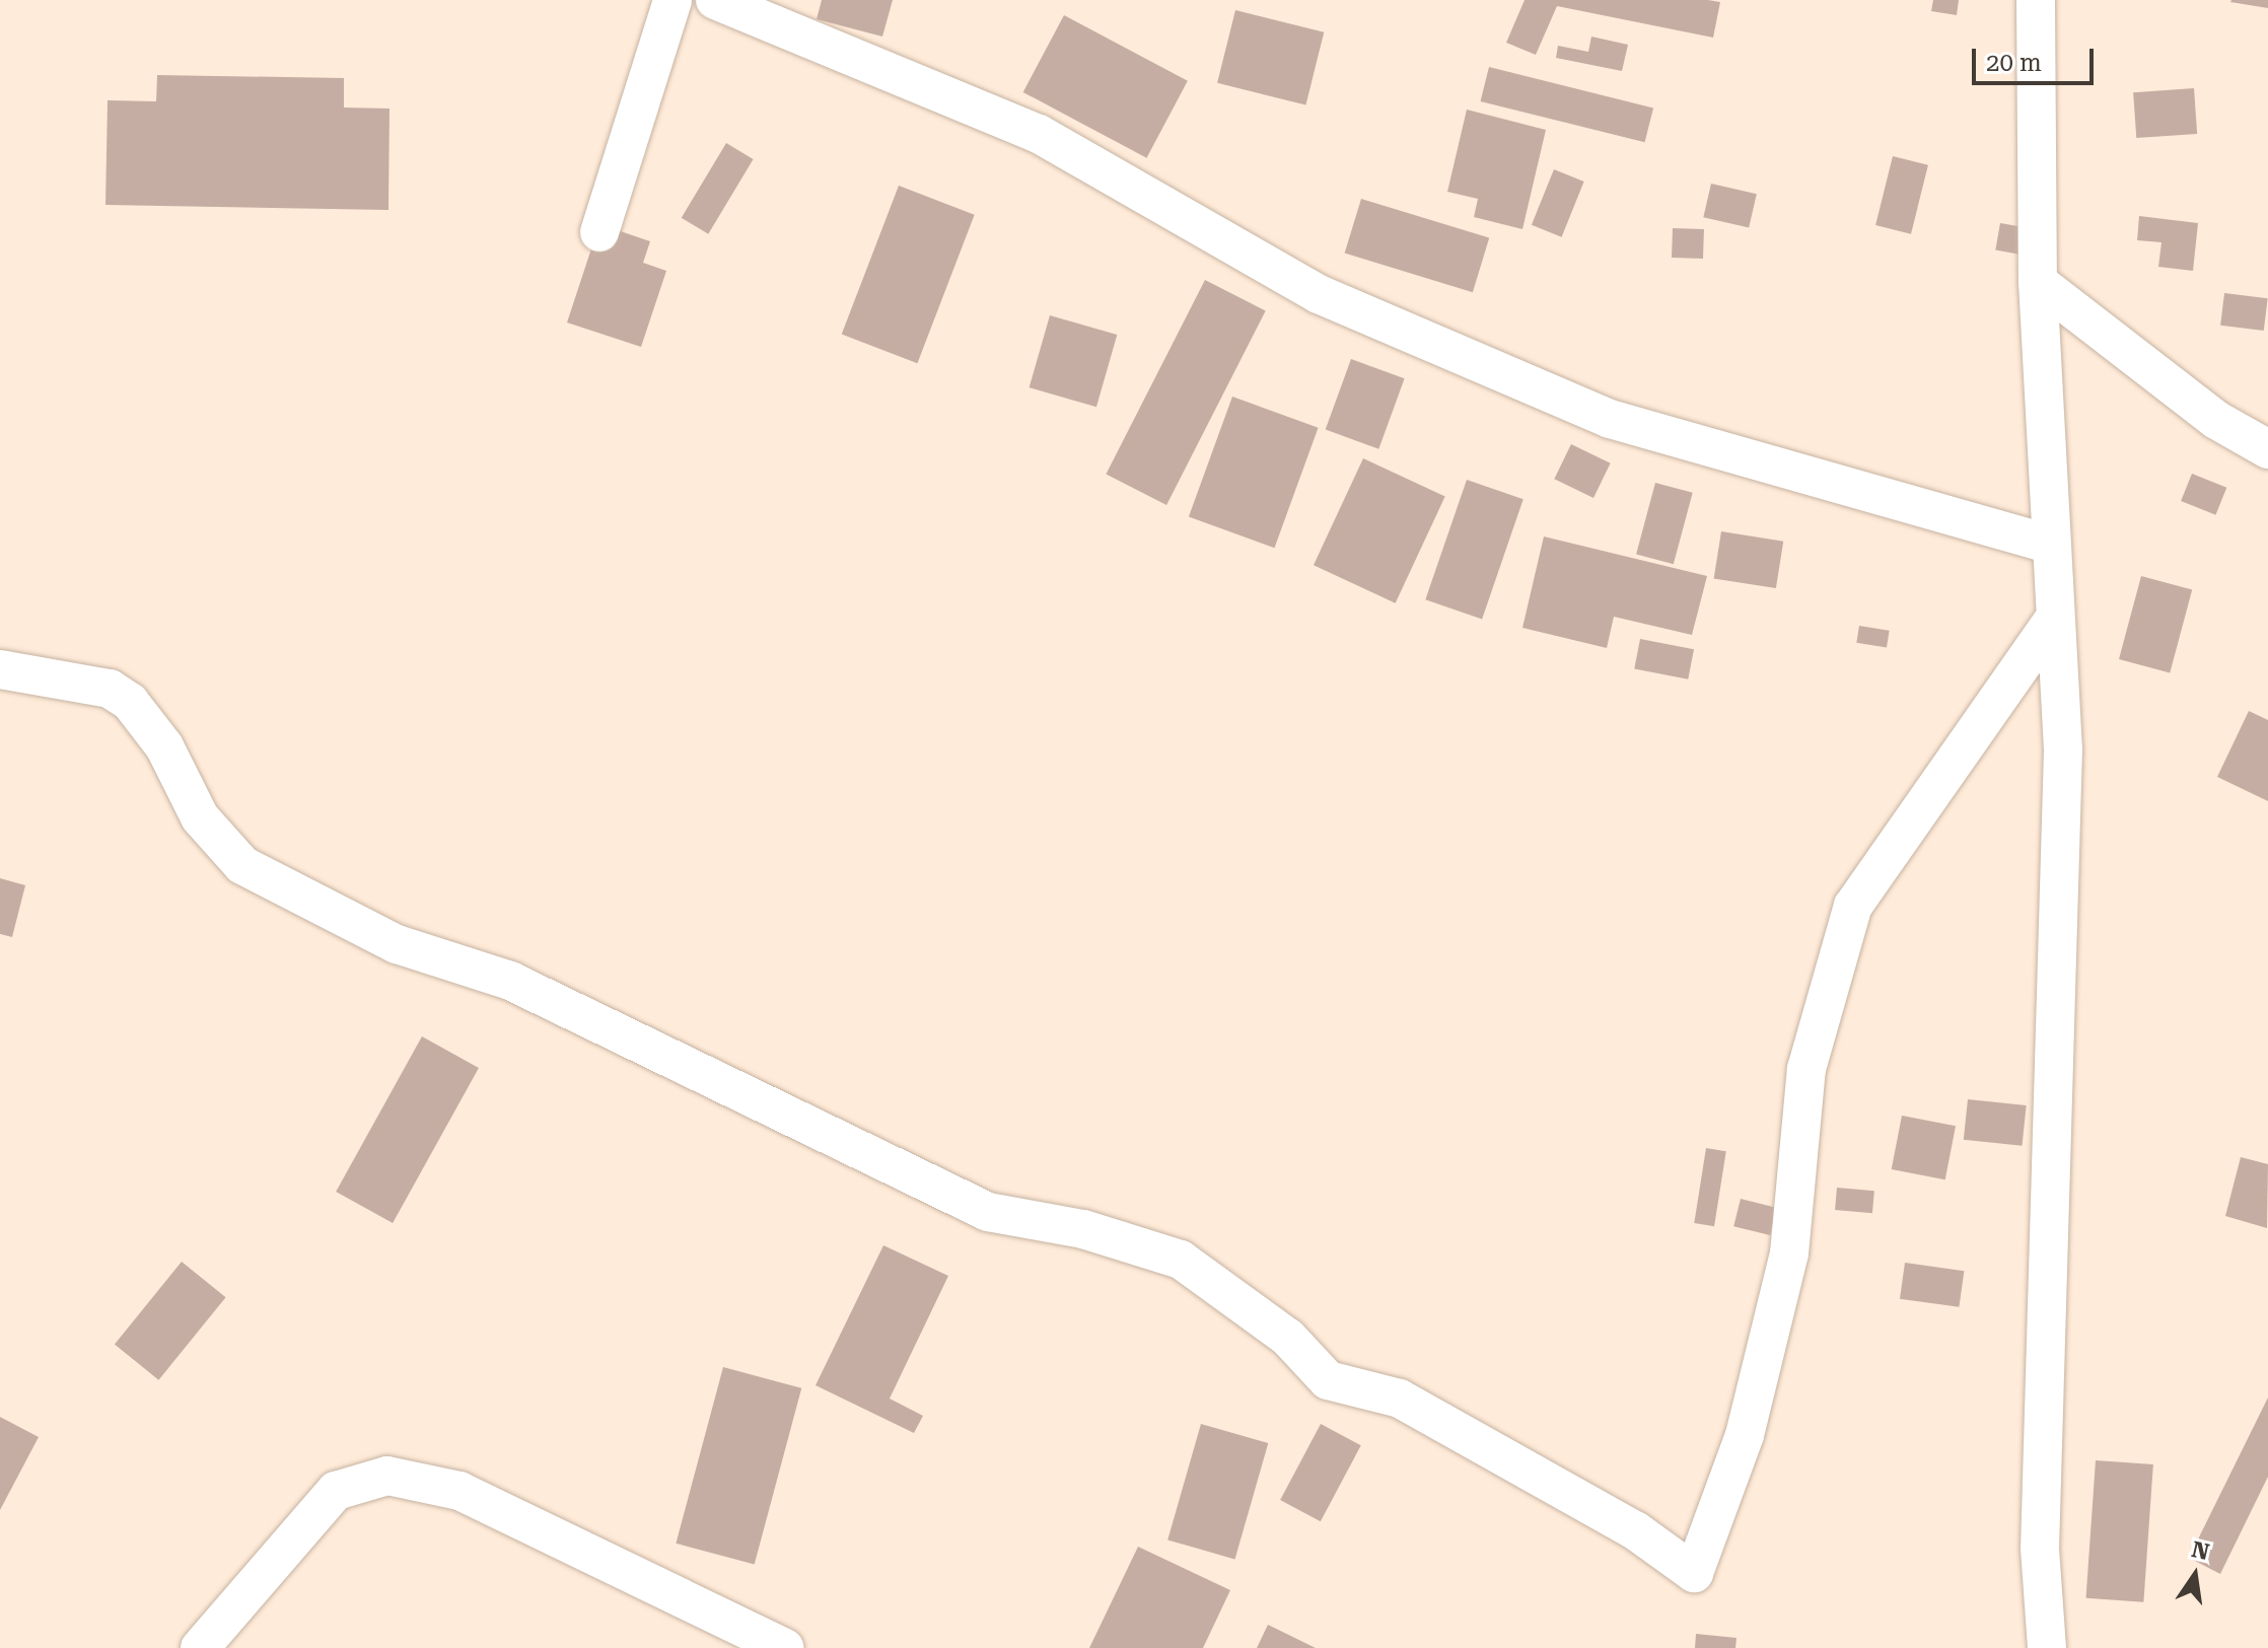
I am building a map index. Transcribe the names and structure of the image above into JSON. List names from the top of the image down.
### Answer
{
  "scale_bar": "20 m",
  "north": "top"
}
